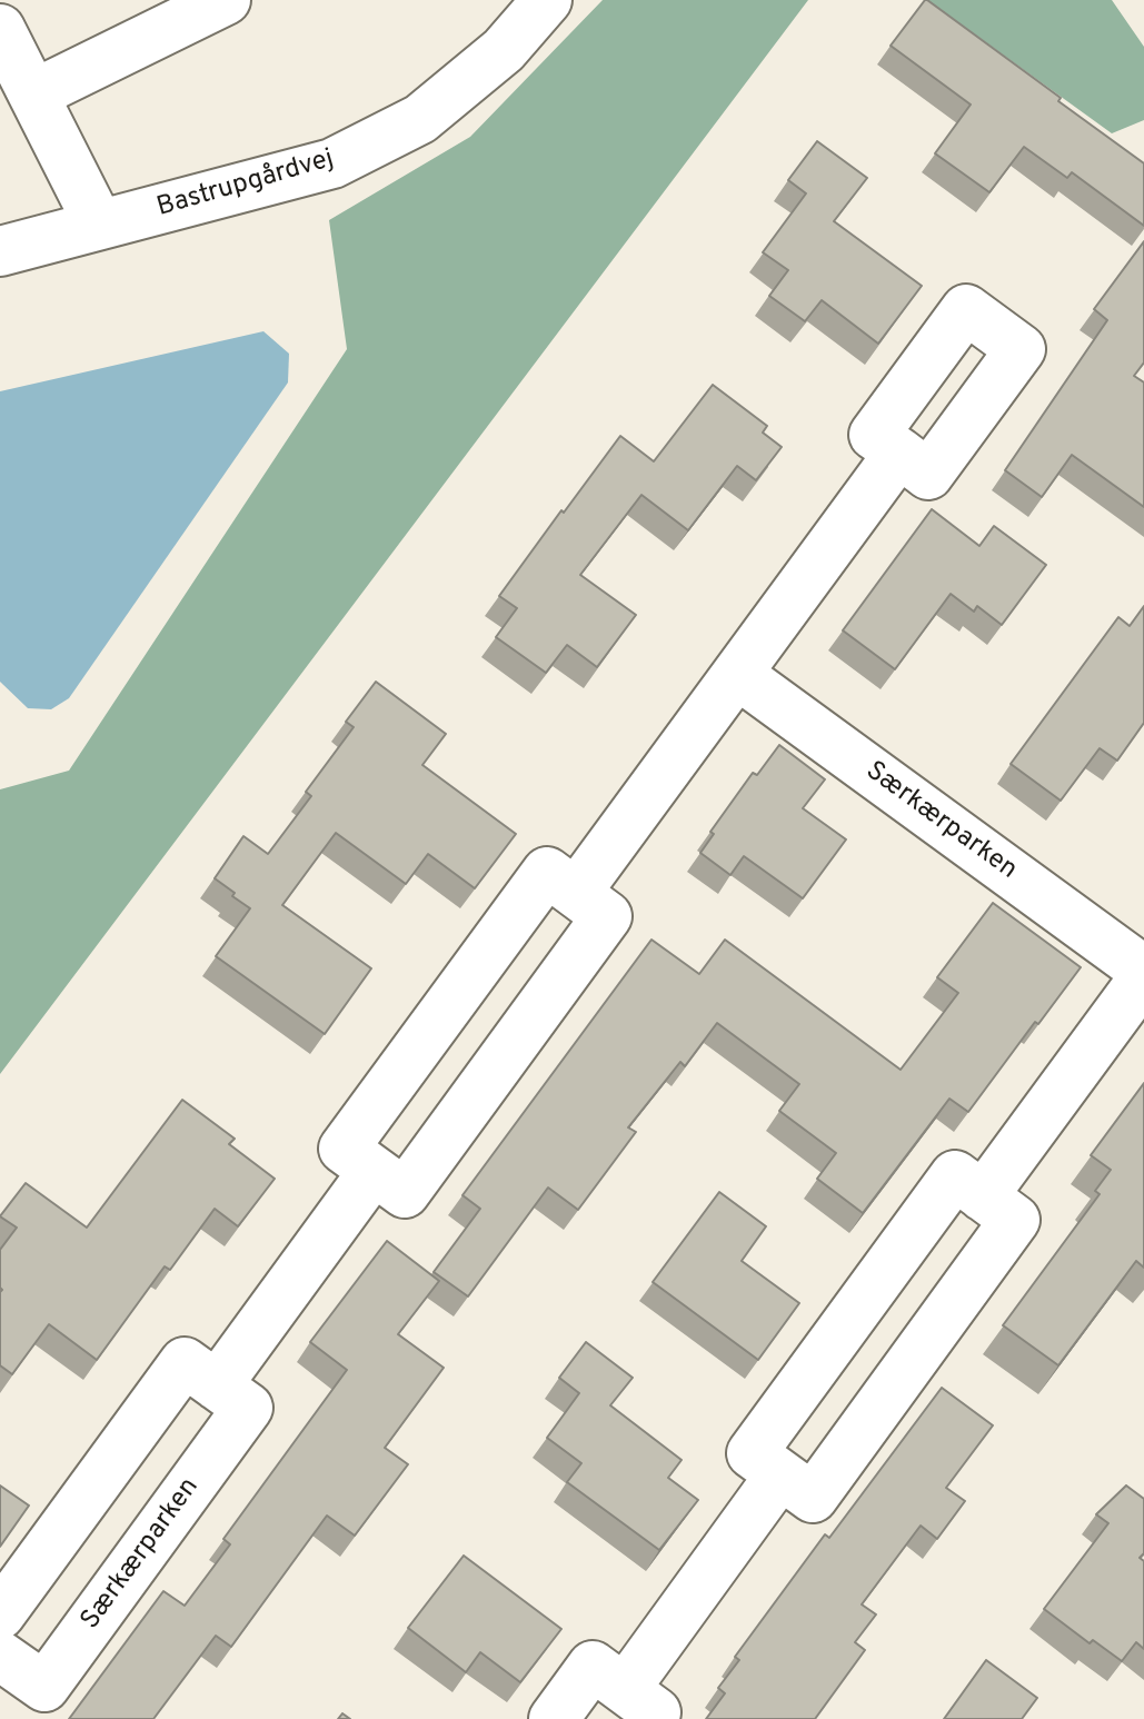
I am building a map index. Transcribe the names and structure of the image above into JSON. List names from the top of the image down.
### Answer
{
  "streets": {
    "street": ["Bastrupgårdvej", "Særkærparken"]
  }
}
